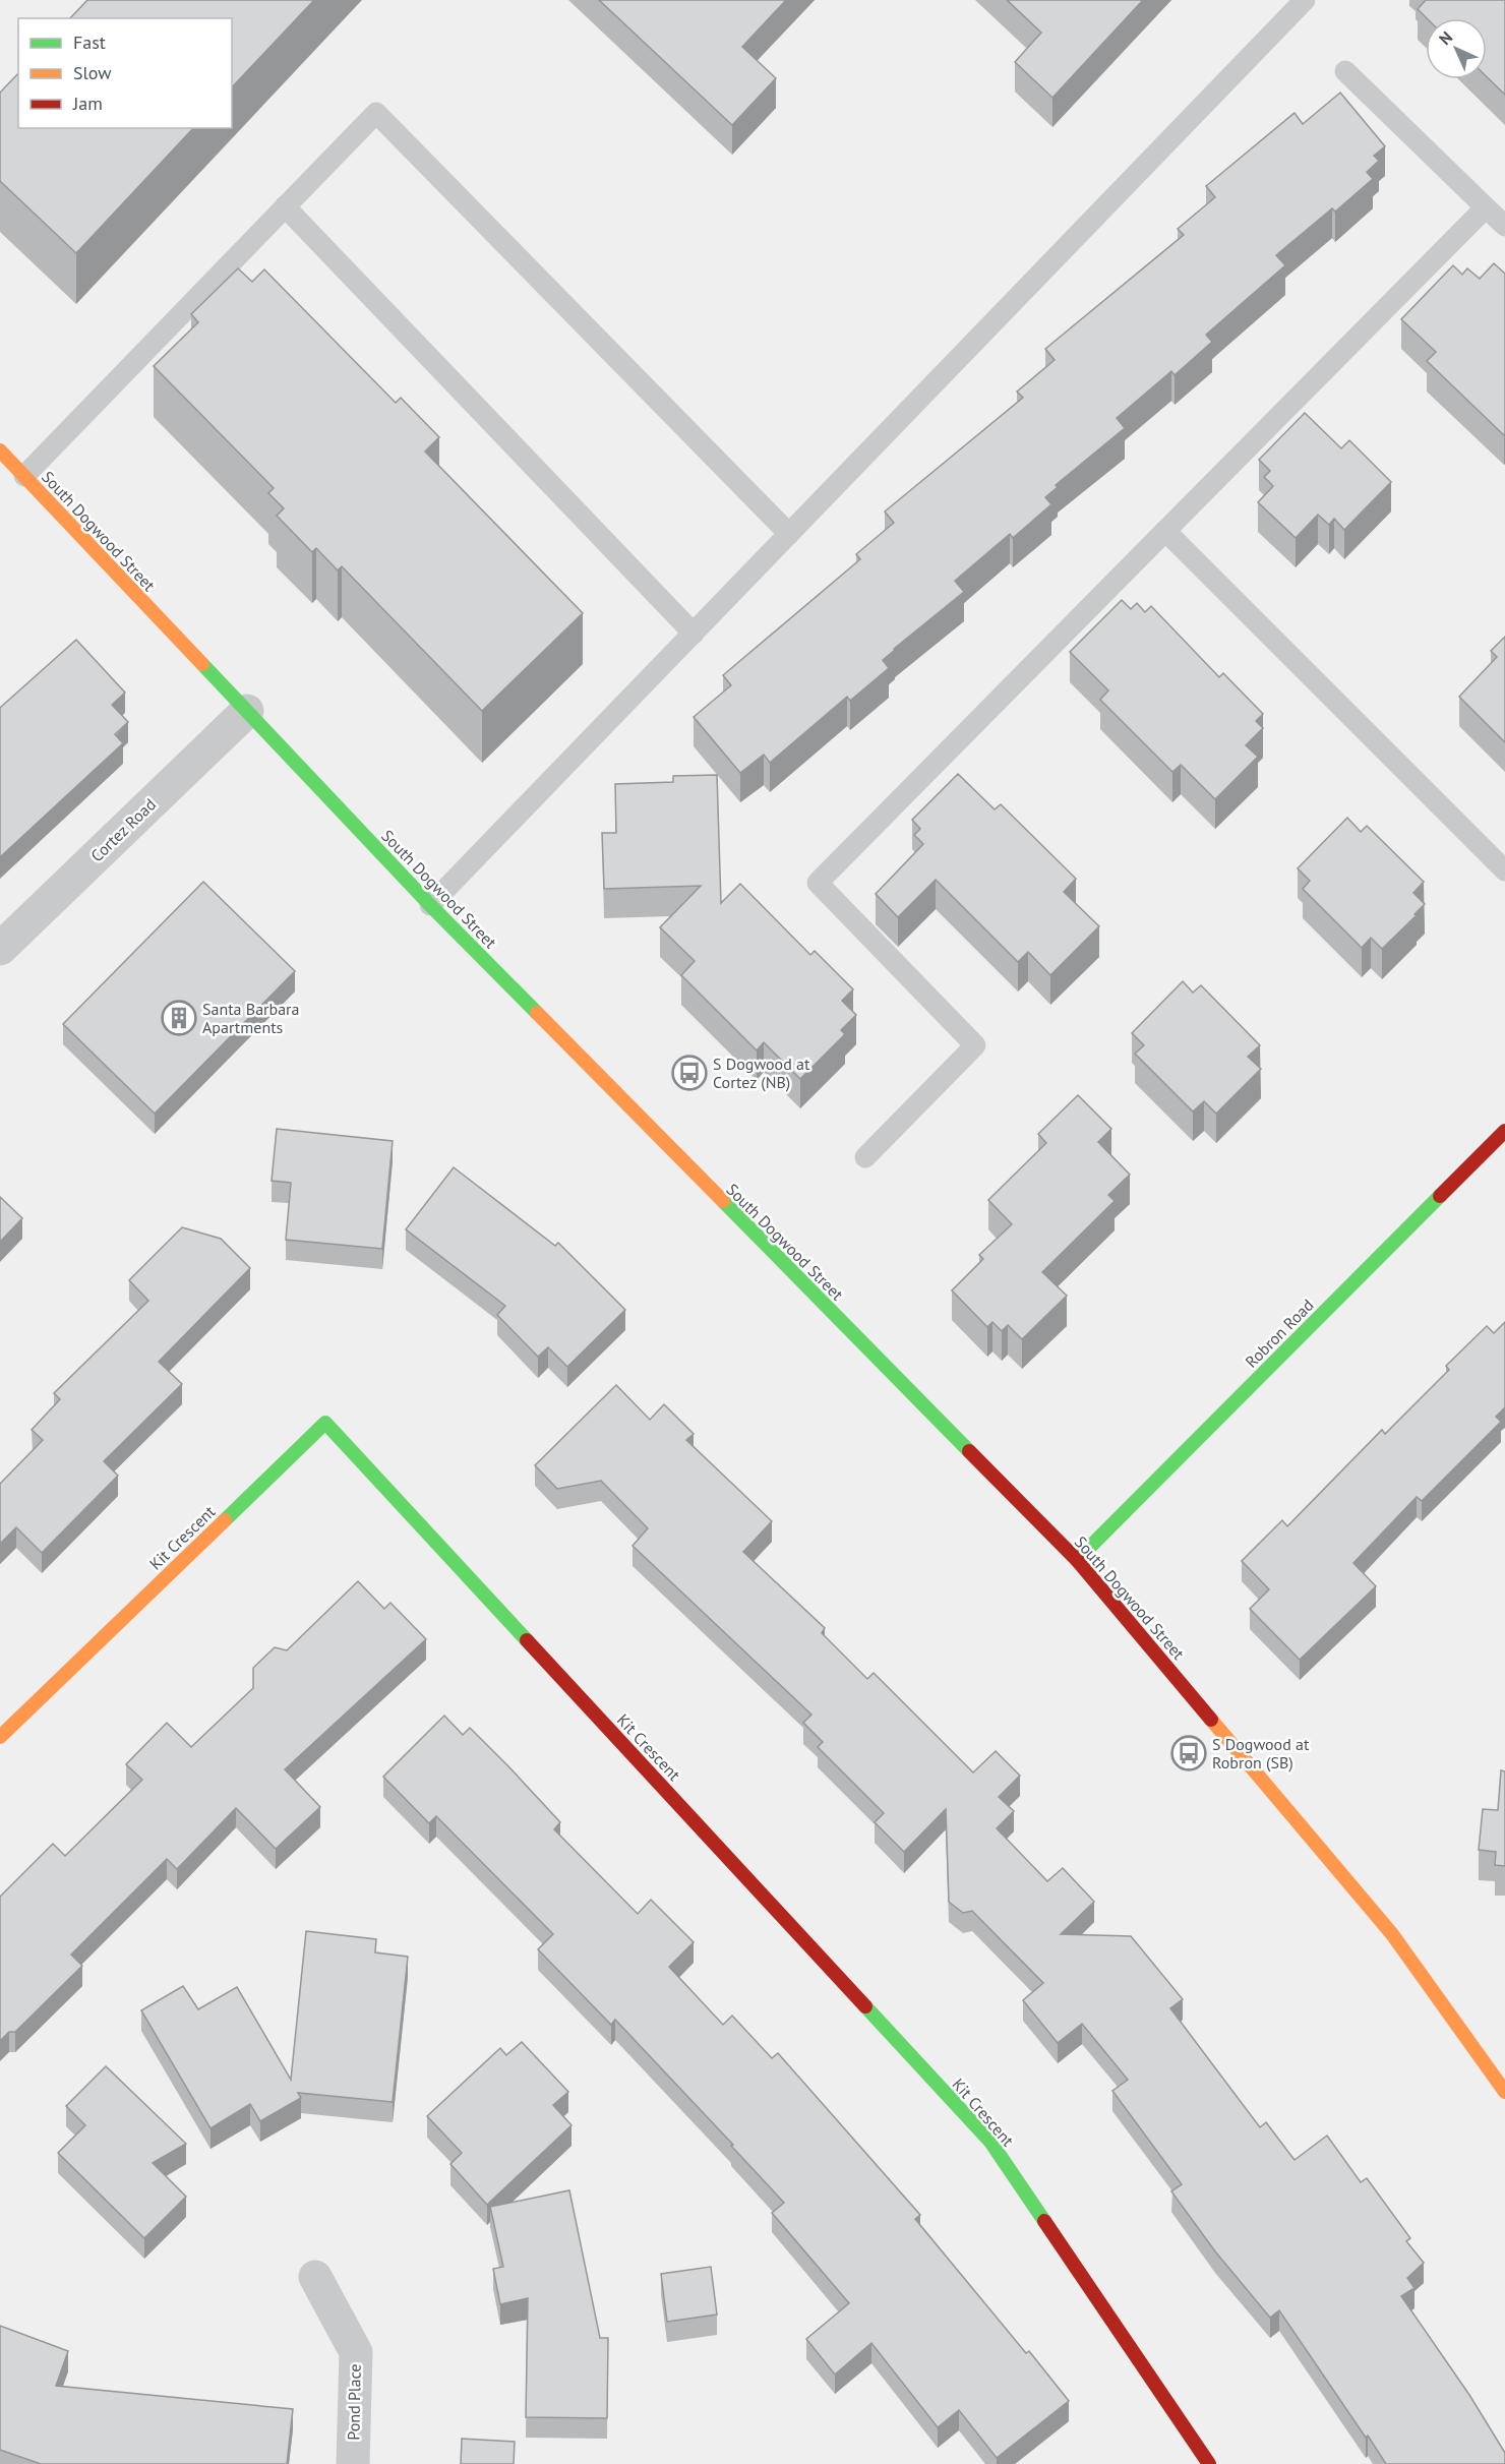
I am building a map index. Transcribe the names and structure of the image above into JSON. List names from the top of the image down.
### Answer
{
  "streets": {
    "street": [
      "South Dogwood Street",
      "Cortez Road",
      "Robron Road",
      "Kit Crescent",
      "Pond Place"
    ]
  },
  "crossings": [
    ["South Dogwood Street", "Cortez Road"],
    ["South Dogwood Street", "Robron Road"]
  ],
  "places": {
    "building": ["Santa Barbara Apartments"],
    "bus stop": ["S Dogwood at Cortez (NB)", "S Dogwood at Robron (SB)"]
  },
  "legend": ["Fast", "Slow", "Jam"],
  "north": "top left"
}
